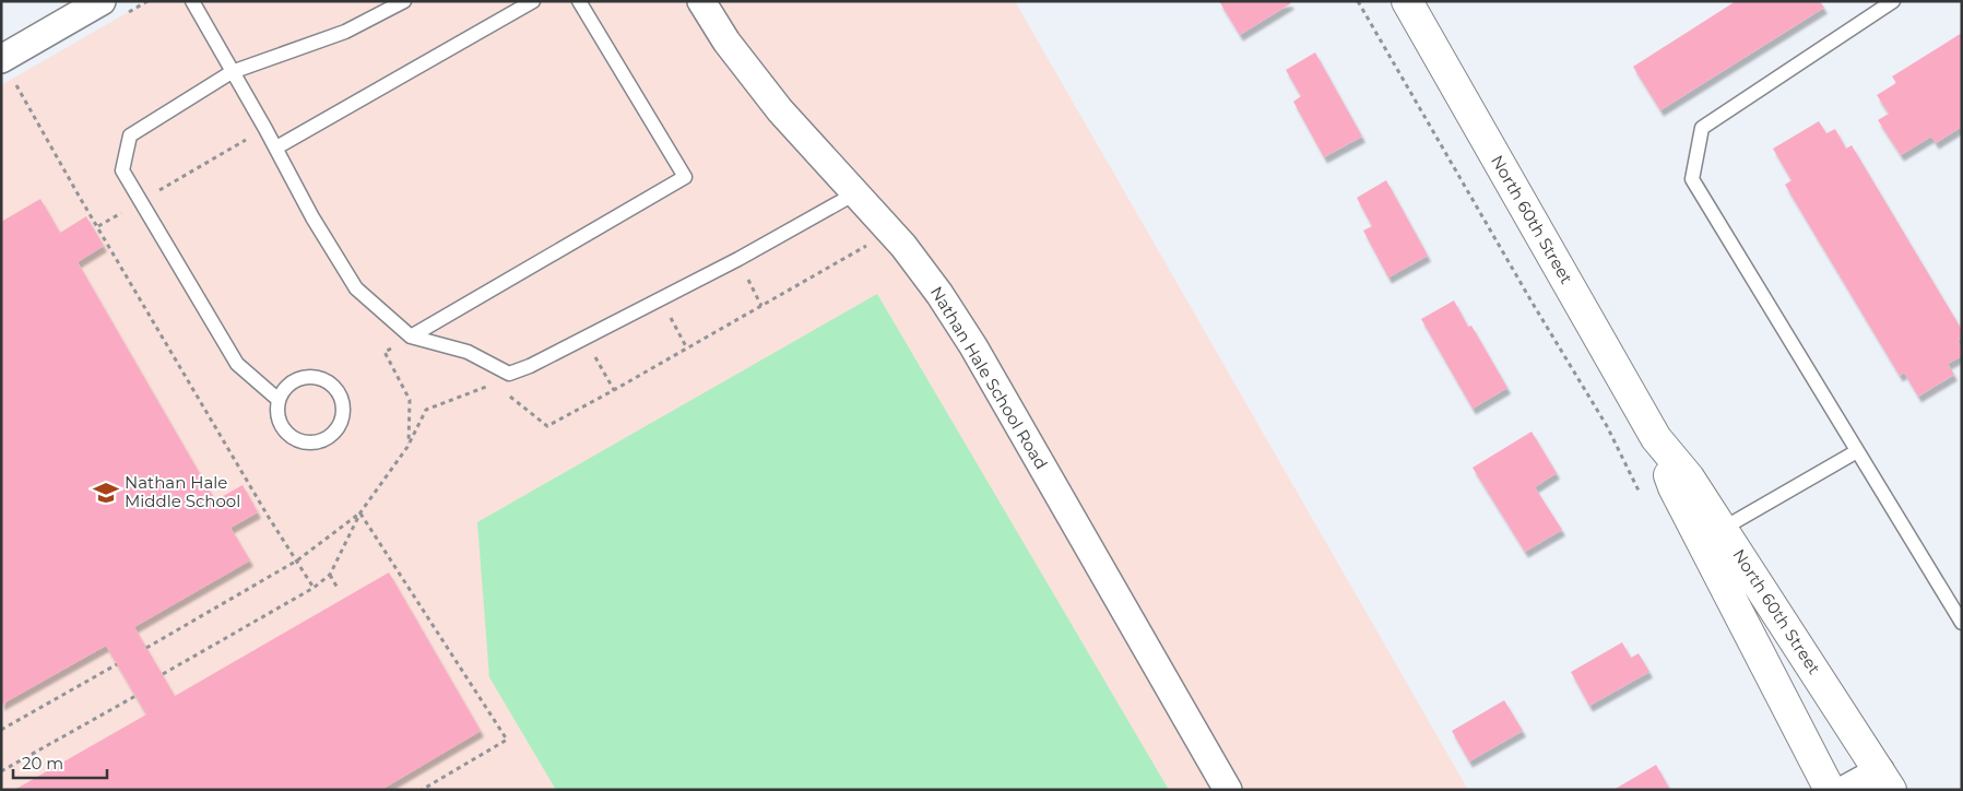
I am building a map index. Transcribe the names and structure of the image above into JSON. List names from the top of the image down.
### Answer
{
  "streets": {
    "main road": ["North 60th Street"],
    "street": ["Nathan Hale School Road"]
  },
  "places": {
    "school or university": ["Nathan Hale Middle School"]
  },
  "scale_bar": "20 m"
}
